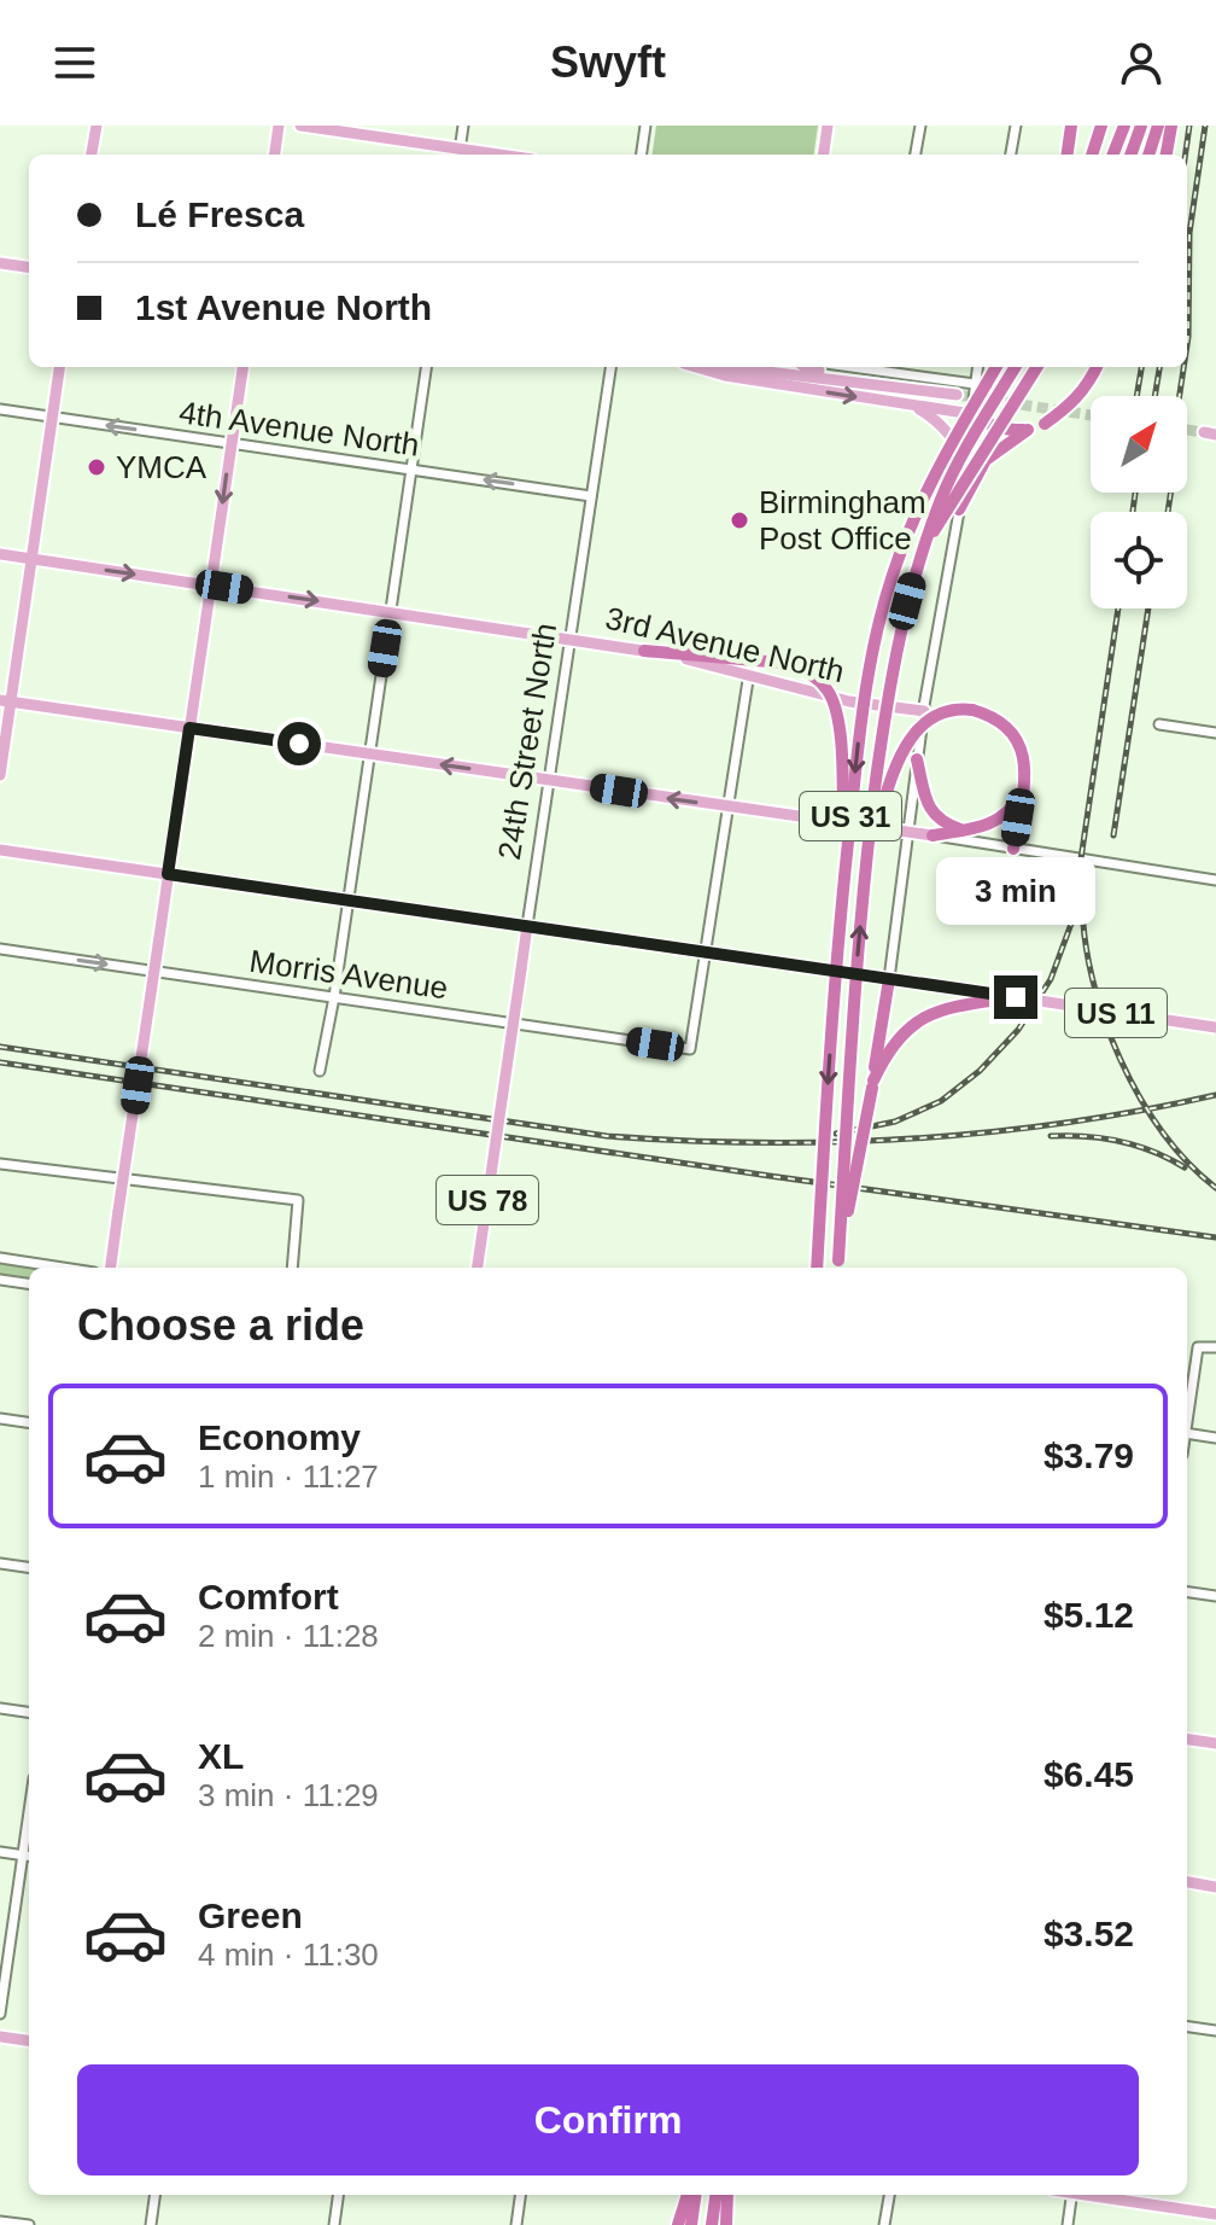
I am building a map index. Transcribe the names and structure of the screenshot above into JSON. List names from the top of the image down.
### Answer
{
  "streets": {
    "highway": ["US 31"],
    "main road": [
      "3rd Avenue North",
      "24th Street North",
      "US 11",
      "US 78"
    ],
    "street": ["4th Avenue North", "Morris Avenue"]
  },
  "crossings": [
    ["4th Avenue North", "24th Street North"],
    ["3rd Avenue North", "24th Street North"]
  ],
  "one_way": ["4th Avenue North", "3rd Avenue North", "Morris Avenue"],
  "places": ["YMCA", "Birmingham Post Office"],
  "north": "top right",
  "page": {
    "header": "Swyft",
    "banner": ["Lé Fresca", "1st Avenue North"],
    "bubble": "3 min",
    "heading": "Choose a ride",
    "list": [
      {
        "name": "Economy",
        "note": "1 min · 11:27",
        "value": "$3.79"
      },
      {
        "name": "Comfort",
        "note": "2 min · 11:28",
        "value": "$5.12"
      },
      {
        "name": "XL",
        "note": "3 min · 11:29",
        "value": "$6.45"
      },
      {
        "name": "Green",
        "note": "4 min · 11:30",
        "value": "$3.52"
      }
    ],
    "buttons": "Confirm"
  }
}
